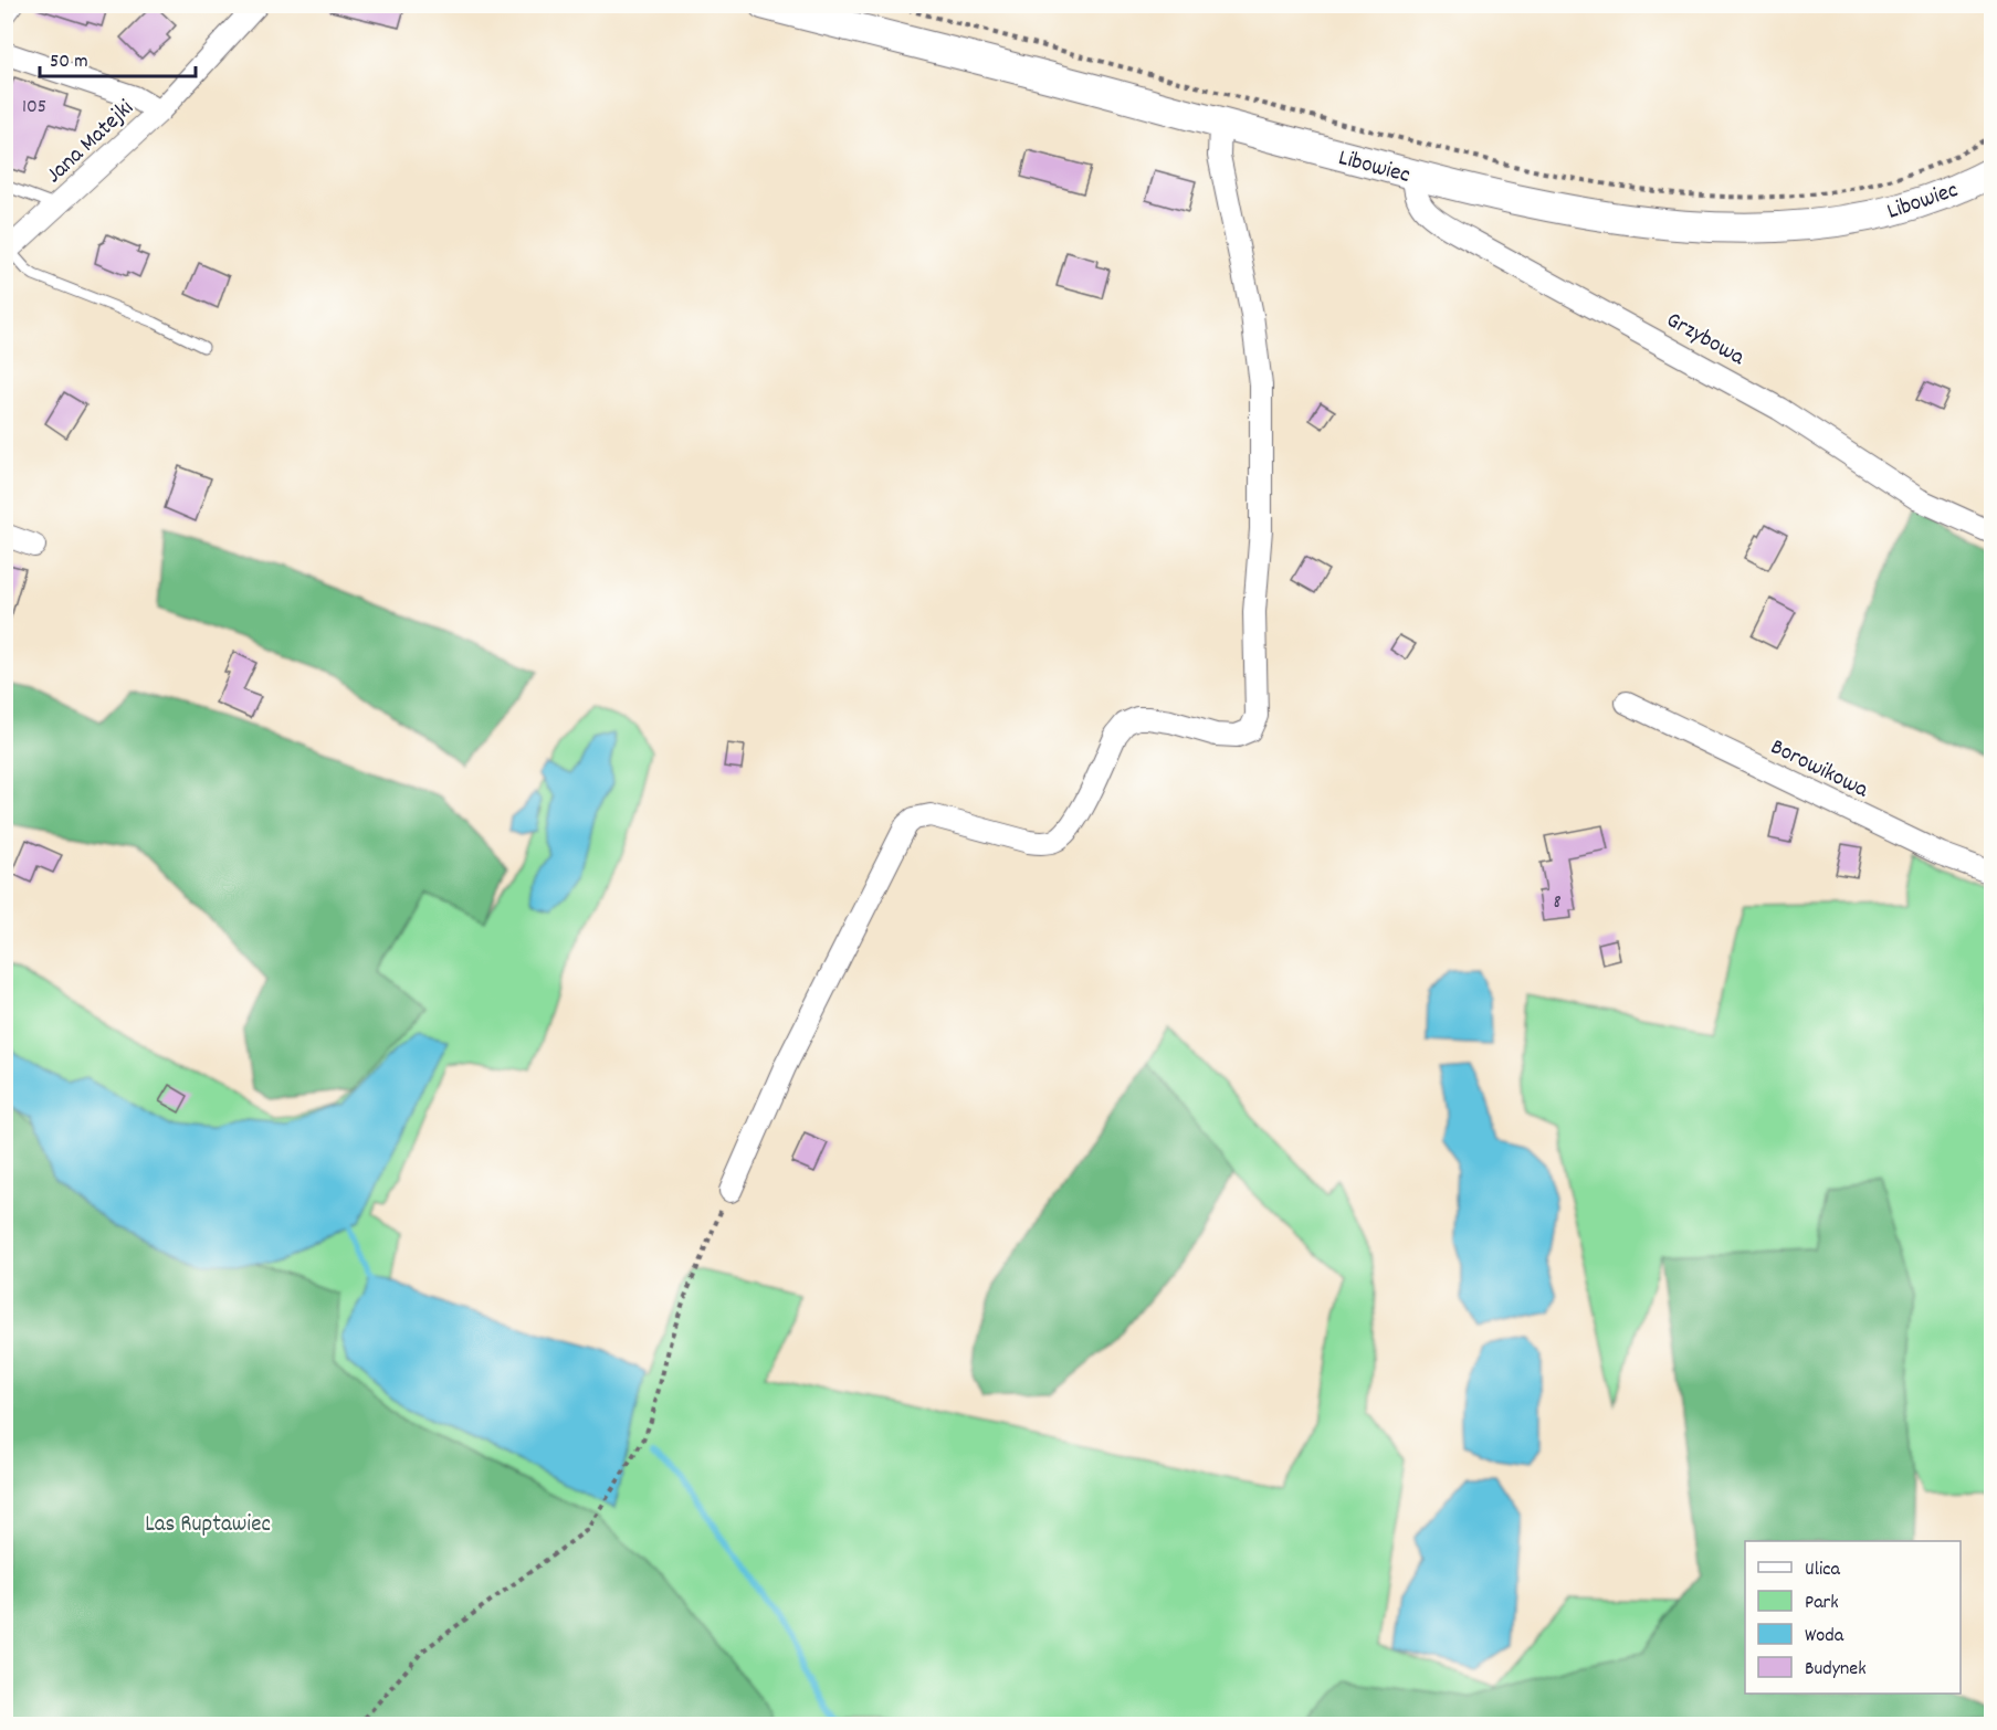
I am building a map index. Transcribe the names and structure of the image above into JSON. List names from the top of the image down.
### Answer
{
  "streets": {
    "street": [
      "Jana Matejki",
      "Libowiec",
      "Grzybowa",
      "Borowikowa"
    ]
  },
  "crossings": [
    ["Libowiec", "Grzybowa"]
  ],
  "parks": ["Las Ruptawiec"],
  "house_numbers": ["105", "8"],
  "legend": [
    "Ulica",
    "Park",
    "Woda",
    "Budynek"
  ],
  "scale_bar": "50 m"
}
